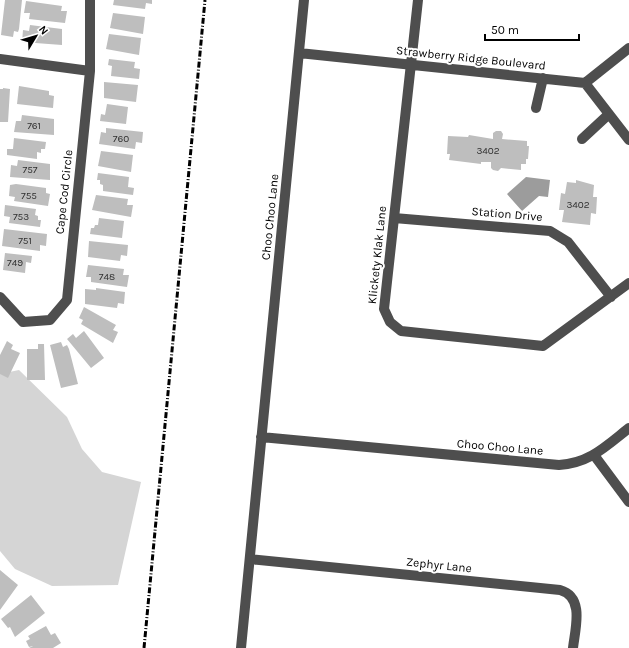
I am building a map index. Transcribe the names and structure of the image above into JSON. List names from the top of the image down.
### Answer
{
  "streets": {
    "street": [
      "Strawberry Ridge Boulevard",
      "Cape Cod Circle",
      "Station Drive",
      "Choo Choo Lane",
      "Klickety Klak Lane",
      "Zephyr Lane"
    ]
  },
  "crossings": [
    ["Strawberry Ridge Boulevard", "Choo Choo Lane"],
    ["Strawberry Ridge Boulevard", "Klickety Klak Lane"],
    ["Station Drive", "Klickety Klak Lane"],
    ["Choo Choo Lane", "Zephyr Lane"]
  ],
  "house_numbers": [
    "761",
    "760",
    "3402",
    "757",
    "755",
    "3402",
    "753",
    "751",
    "749",
    "748"
  ],
  "scale_bar": "50 m",
  "north": "top right"
}
